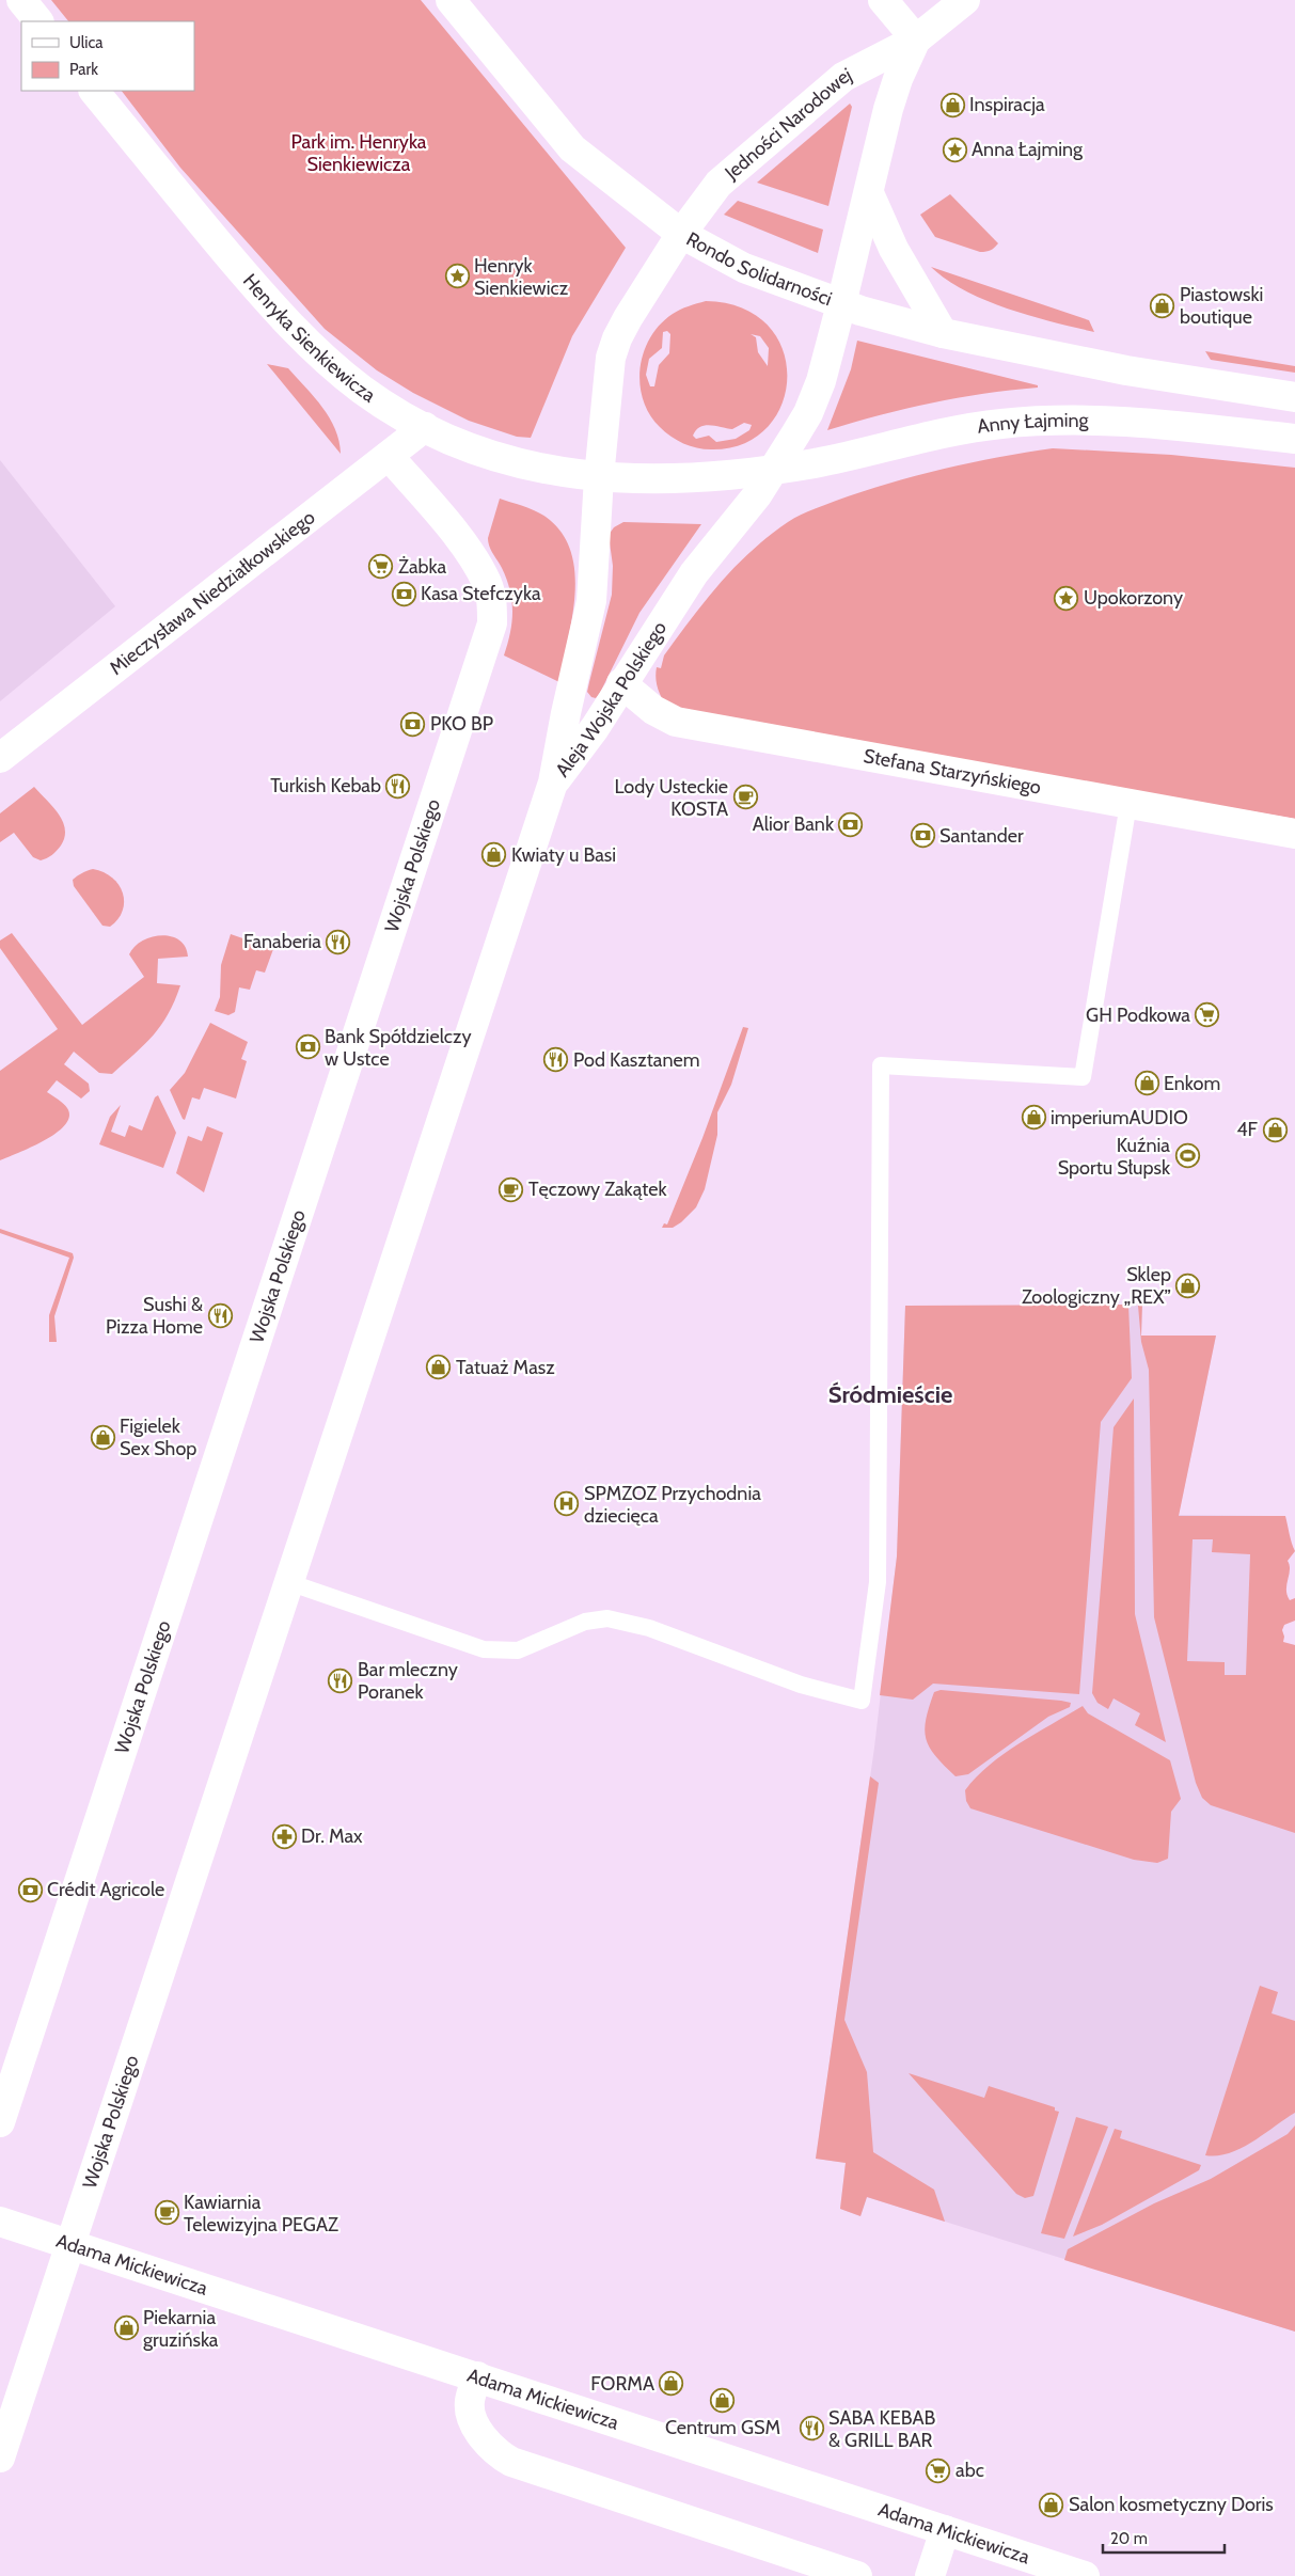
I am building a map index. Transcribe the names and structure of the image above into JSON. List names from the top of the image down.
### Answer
{
  "streets": {
    "street": [
      "Jedności Narodowej",
      "Rondo Solidarności",
      "Henryka Sienkiewicza",
      "Anny Łajming",
      "Mieczysława Niedziałkowskiego",
      "Aleja Wojska Polskiego",
      "Stefana Starzyńskiego",
      "Wojska Polskiego",
      "Adama Mickiewicza"
    ]
  },
  "crossings": [
    ["Jedności Narodowej", "Rondo Solidarności"],
    ["Rondo Solidarności", "Henryka Sienkiewicza"],
    ["Rondo Solidarności", "Anny Łajming"],
    ["Rondo Solidarności", "Aleja Wojska Polskiego"],
    ["Henryka Sienkiewicza", "Mieczysława Niedziałkowskiego"],
    ["Henryka Sienkiewicza", "Aleja Wojska Polskiego"],
    ["Anny Łajming", "Aleja Wojska Polskiego"],
    ["Mieczysława Niedziałkowskiego", "Wojska Polskiego"],
    ["Aleja Wojska Polskiego", "Stefana Starzyńskiego"],
    ["Aleja Wojska Polskiego", "Wojska Polskiego"],
    ["Wojska Polskiego", "Adama Mickiewicza"]
  ],
  "districts": ["Śródmieście"],
  "parks": ["Park im. Henryka Sienkiewicza"],
  "places": {
    "shop": [
      "Inspiracja",
      "Piastowski boutique",
      "Kwiaty u Basi",
      "Enkom",
      "imperiumAUDIO",
      "4F",
      "Sklep Zoologiczny „REX”",
      "Tatuaż Masz",
      "Figielek Sex Shop",
      "Piekarnia gruzińska",
      "FORMA",
      "Centrum GSM",
      "Salon kosmetyczny Doris"
    ],
    "place": ["Anna Łajming", "Henryk Sienkiewicz", "Upokorzony"],
    "supermarket": ["Żabka", "GH Podkowa", "abc"],
    "bank": [
      "Kasa Stefczyka",
      "PKO BP",
      "Alior Bank",
      "Santander",
      "Bank Spółdzielczy w Ustce",
      "Crédit Agricole"
    ],
    "restaurant": [
      "Turkish Kebab",
      "Fanaberia",
      "Pod Kasztanem",
      "Sushi & Pizza Home",
      "Bar mleczny Poranek",
      "SABA KEBAB & GRILL BAR"
    ],
    "cafe": ["Lody Usteckie KOSTA", "Tęczowy Zakątek", "Kawiarnia Telewizyjna PEGAZ"],
    "sports": ["Kuźnia Sportu Słupsk"],
    "hospital": ["SPMZOZ Przychodnia dziecięca"],
    "pharmacy": ["Dr. Max"]
  },
  "legend": ["Ulica", "Park"],
  "scale_bar": "20 m"
}
